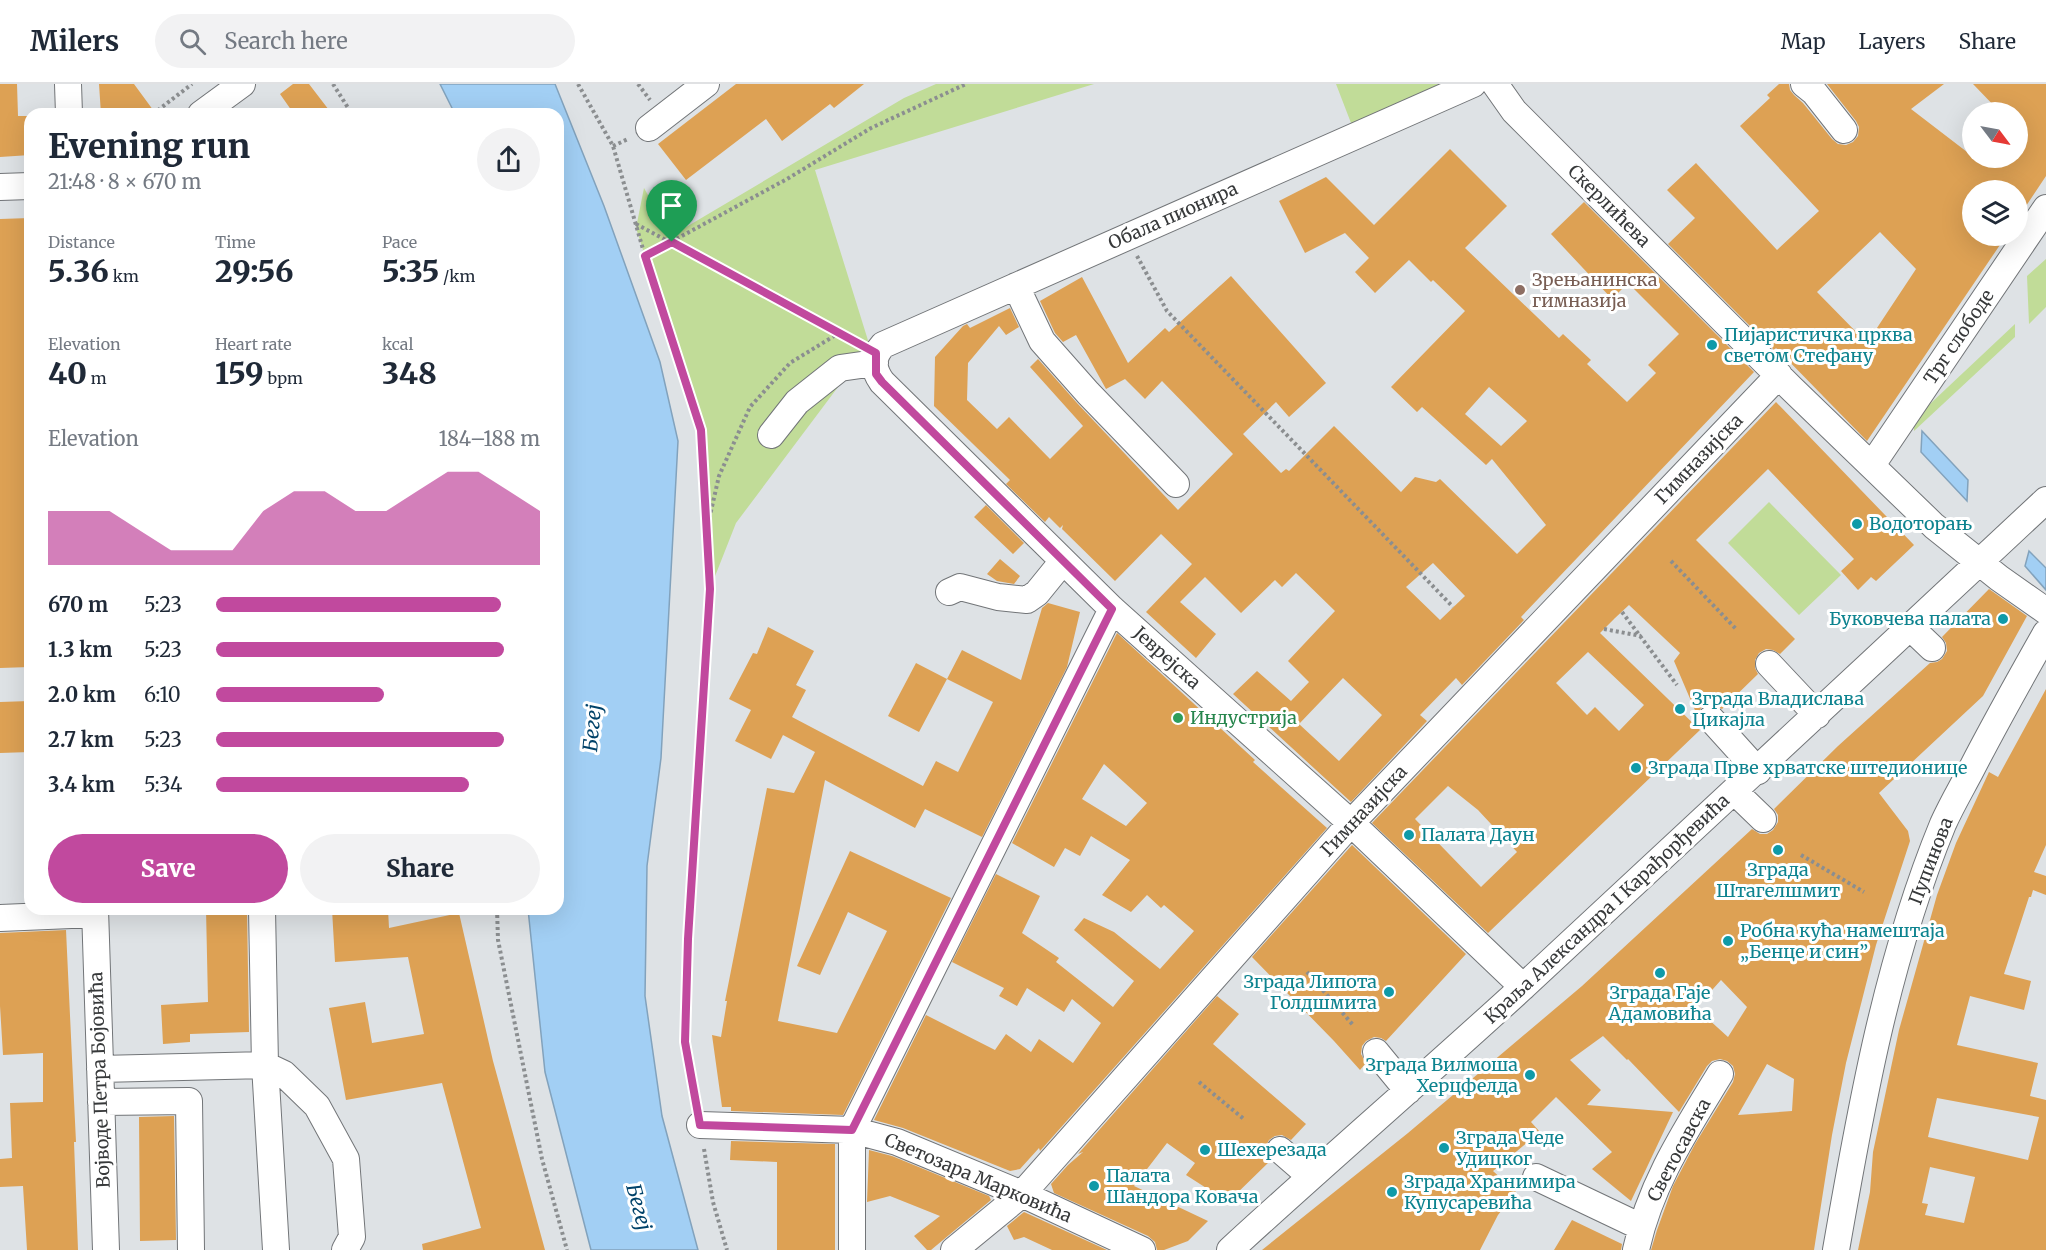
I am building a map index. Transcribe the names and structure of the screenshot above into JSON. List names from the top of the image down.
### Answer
{
  "streets": {
    "street": [
      "Скерлићева",
      "Обала пионира",
      "Трг слободе",
      "Гимназијска",
      "Јеврејска",
      "Пупинова",
      "Краља Александра I Карађорђевића",
      "Војводе Петра Бојовића",
      "Светосавска",
      "Светозара Марковића"
    ]
  },
  "crossings": [
    ["Скерлићева", "Гимназијска"],
    ["Обала пионира", "Јеврејска"],
    ["Гимназијска", "Јеврејска"],
    ["Гимназијска", "Светозара Марковића"],
    ["Јеврејска", "Краља Александра I Карађорђевића"]
  ],
  "water": ["Бегеј"],
  "places": [
    "Зрењанинска гимназија",
    "Пијаристичка црква светом Стефану",
    "Водоторањ",
    "Буковчева палата",
    "Зграда Владислава Цикајла",
    "Индустрија",
    "Зграда Прве хрватске штедионице",
    "Палата Даун",
    "Зграда Штагелшмит",
    "Робна кућа намештаја „Бенце и син”",
    "Зграда Гаје Адамовића",
    "Зграда Липота Голдшмита",
    "Зграда Вилмоша Херцфелда",
    "Зграда Чеде Удицког",
    "Шехерезада",
    "Палата Шандора Ковача",
    "Зграда Хранимира Купусаревића"
  ],
  "north": "bottom right",
  "page": {
    "header": "Milers",
    "search": "Search here",
    "nav": ["Map", "Layers", "Share"],
    "heading": ["Evening run", "21:48 · 8 × 670 m"],
    "stats": [
      ["Distance", "5.36 km"],
      ["Time", "29:56"],
      ["Pace", "5:35 /km"],
      ["Elevation", "40 m"],
      ["Heart rate", "159 bpm"],
      ["kcal", "348"]
    ],
    "chart": ["Elevation", "184–188 m"],
    "list": [
      {
        "name": "670 m",
        "note": "5:23"
      },
      {
        "name": "1.3 km",
        "note": "5:23"
      },
      {
        "name": "2.0 km",
        "note": "6:10"
      },
      {
        "name": "2.7 km",
        "note": "5:23"
      },
      {
        "name": "3.4 km",
        "note": "5:34"
      }
    ],
    "buttons": ["Save", "Share"]
  }
}
